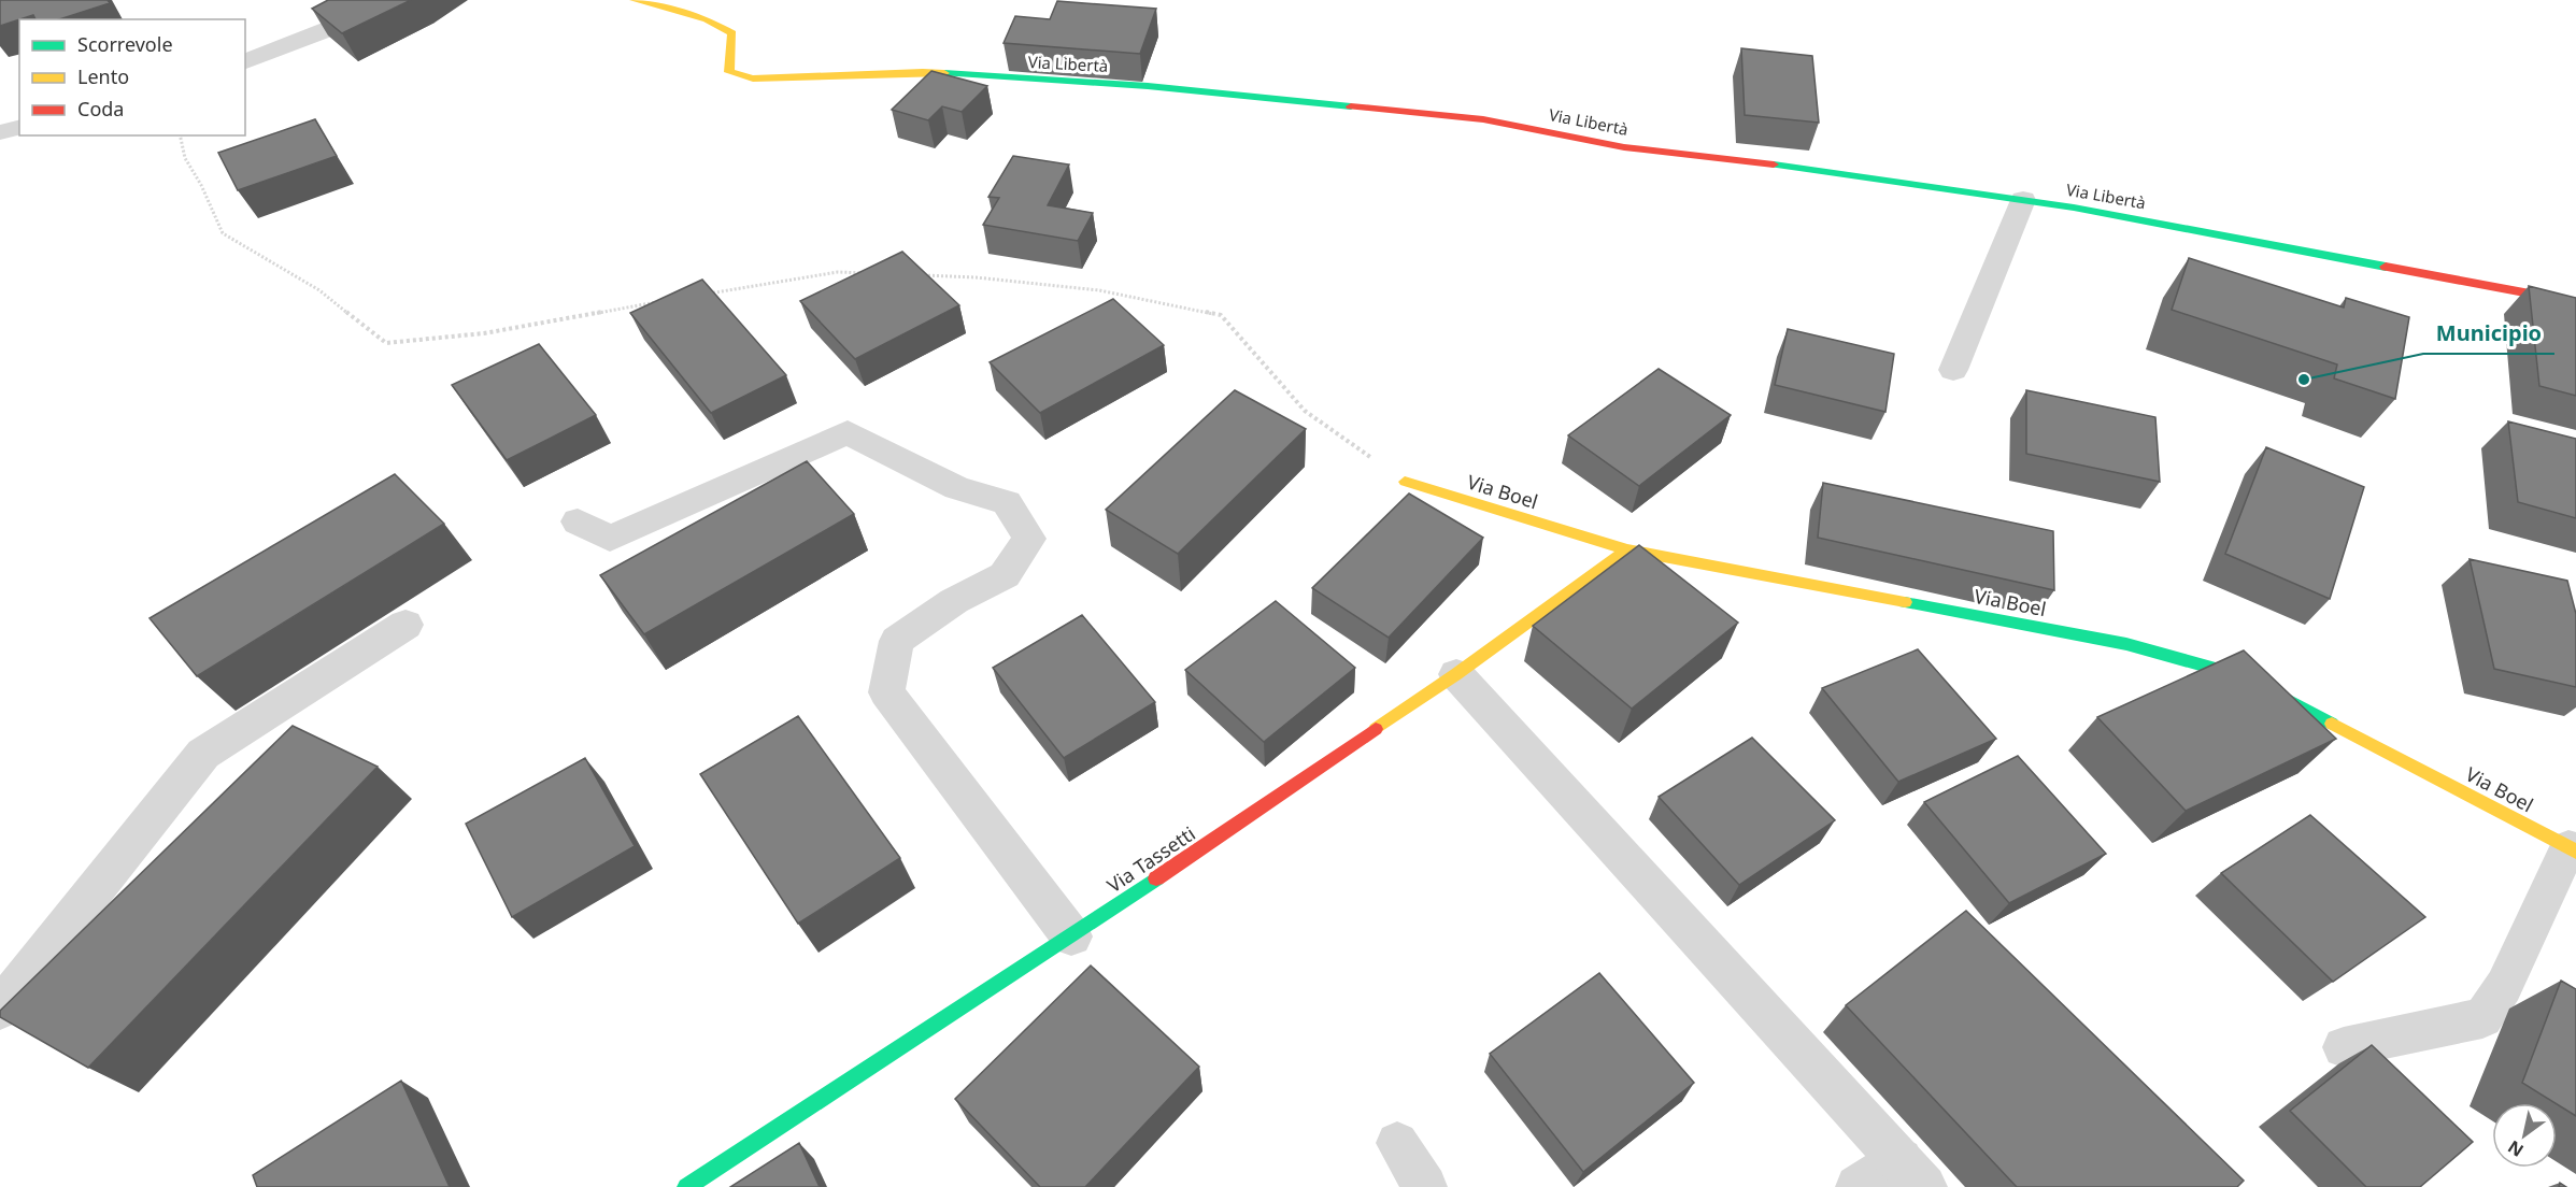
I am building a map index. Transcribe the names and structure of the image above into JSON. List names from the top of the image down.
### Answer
{
  "streets": {
    "street": ["Via Libertà", "Via Boel", "Via Tassetti"]
  },
  "crossings": [
    ["Via Boel", "Via Tassetti"]
  ],
  "places": ["Municipio"],
  "legend": ["Scorrevole", "Lento", "Coda"],
  "north": "bottom left"
}
